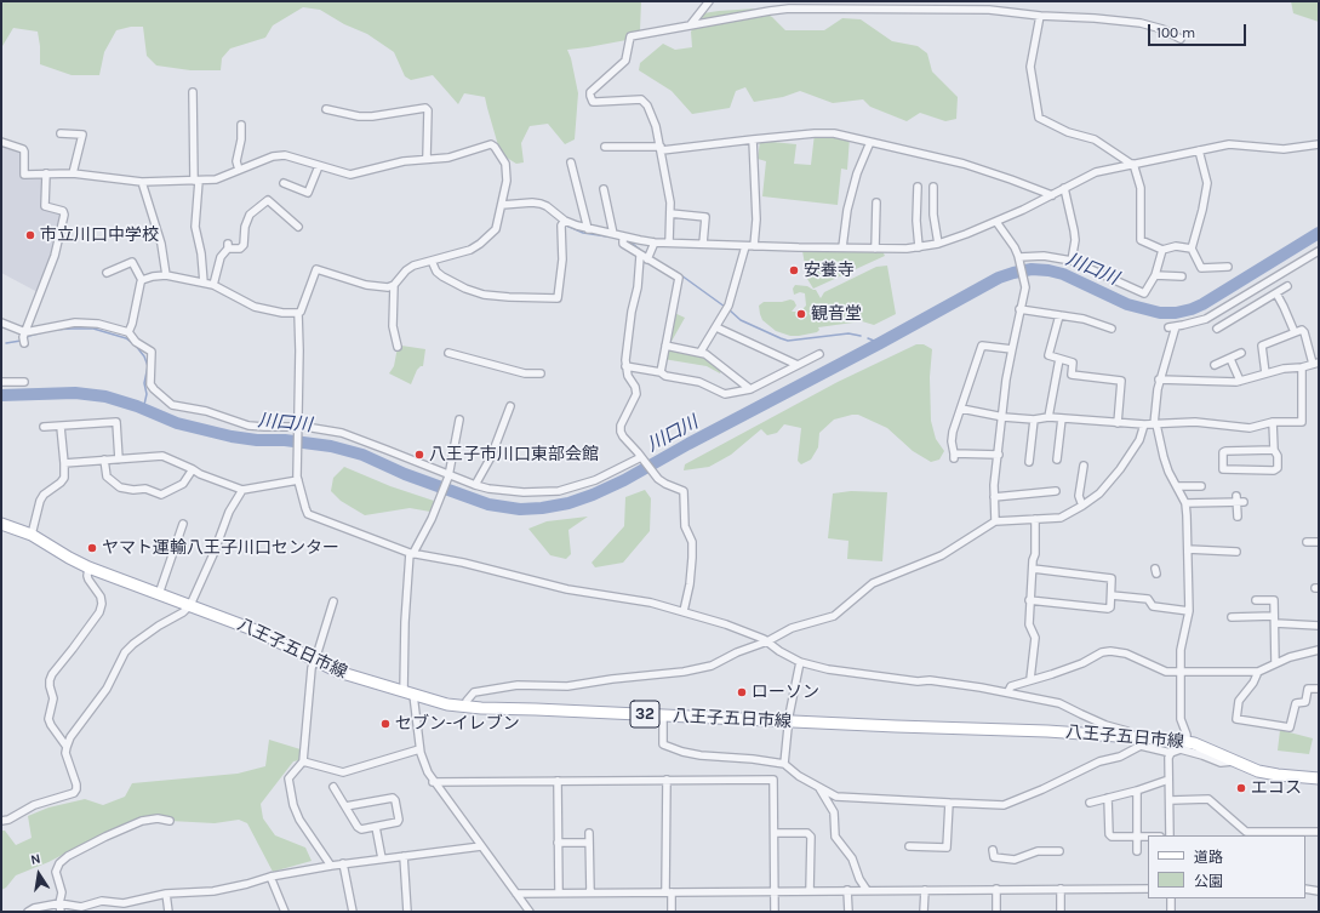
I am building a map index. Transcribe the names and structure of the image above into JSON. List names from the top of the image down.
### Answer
{
  "streets": {
    "main road": ["八王子五日市線", "32"]
  },
  "water": ["川口川"],
  "places": [
    "市立川口中学校",
    "安養寺",
    "観音堂",
    "八王子市川口東部会館",
    "ヤマト運輸八王子川口センター",
    "ローソン",
    "セブン-イレブン",
    "エコス"
  ],
  "legend": ["道路", "公園"],
  "scale_bar": "100 m",
  "north": "top"
}
